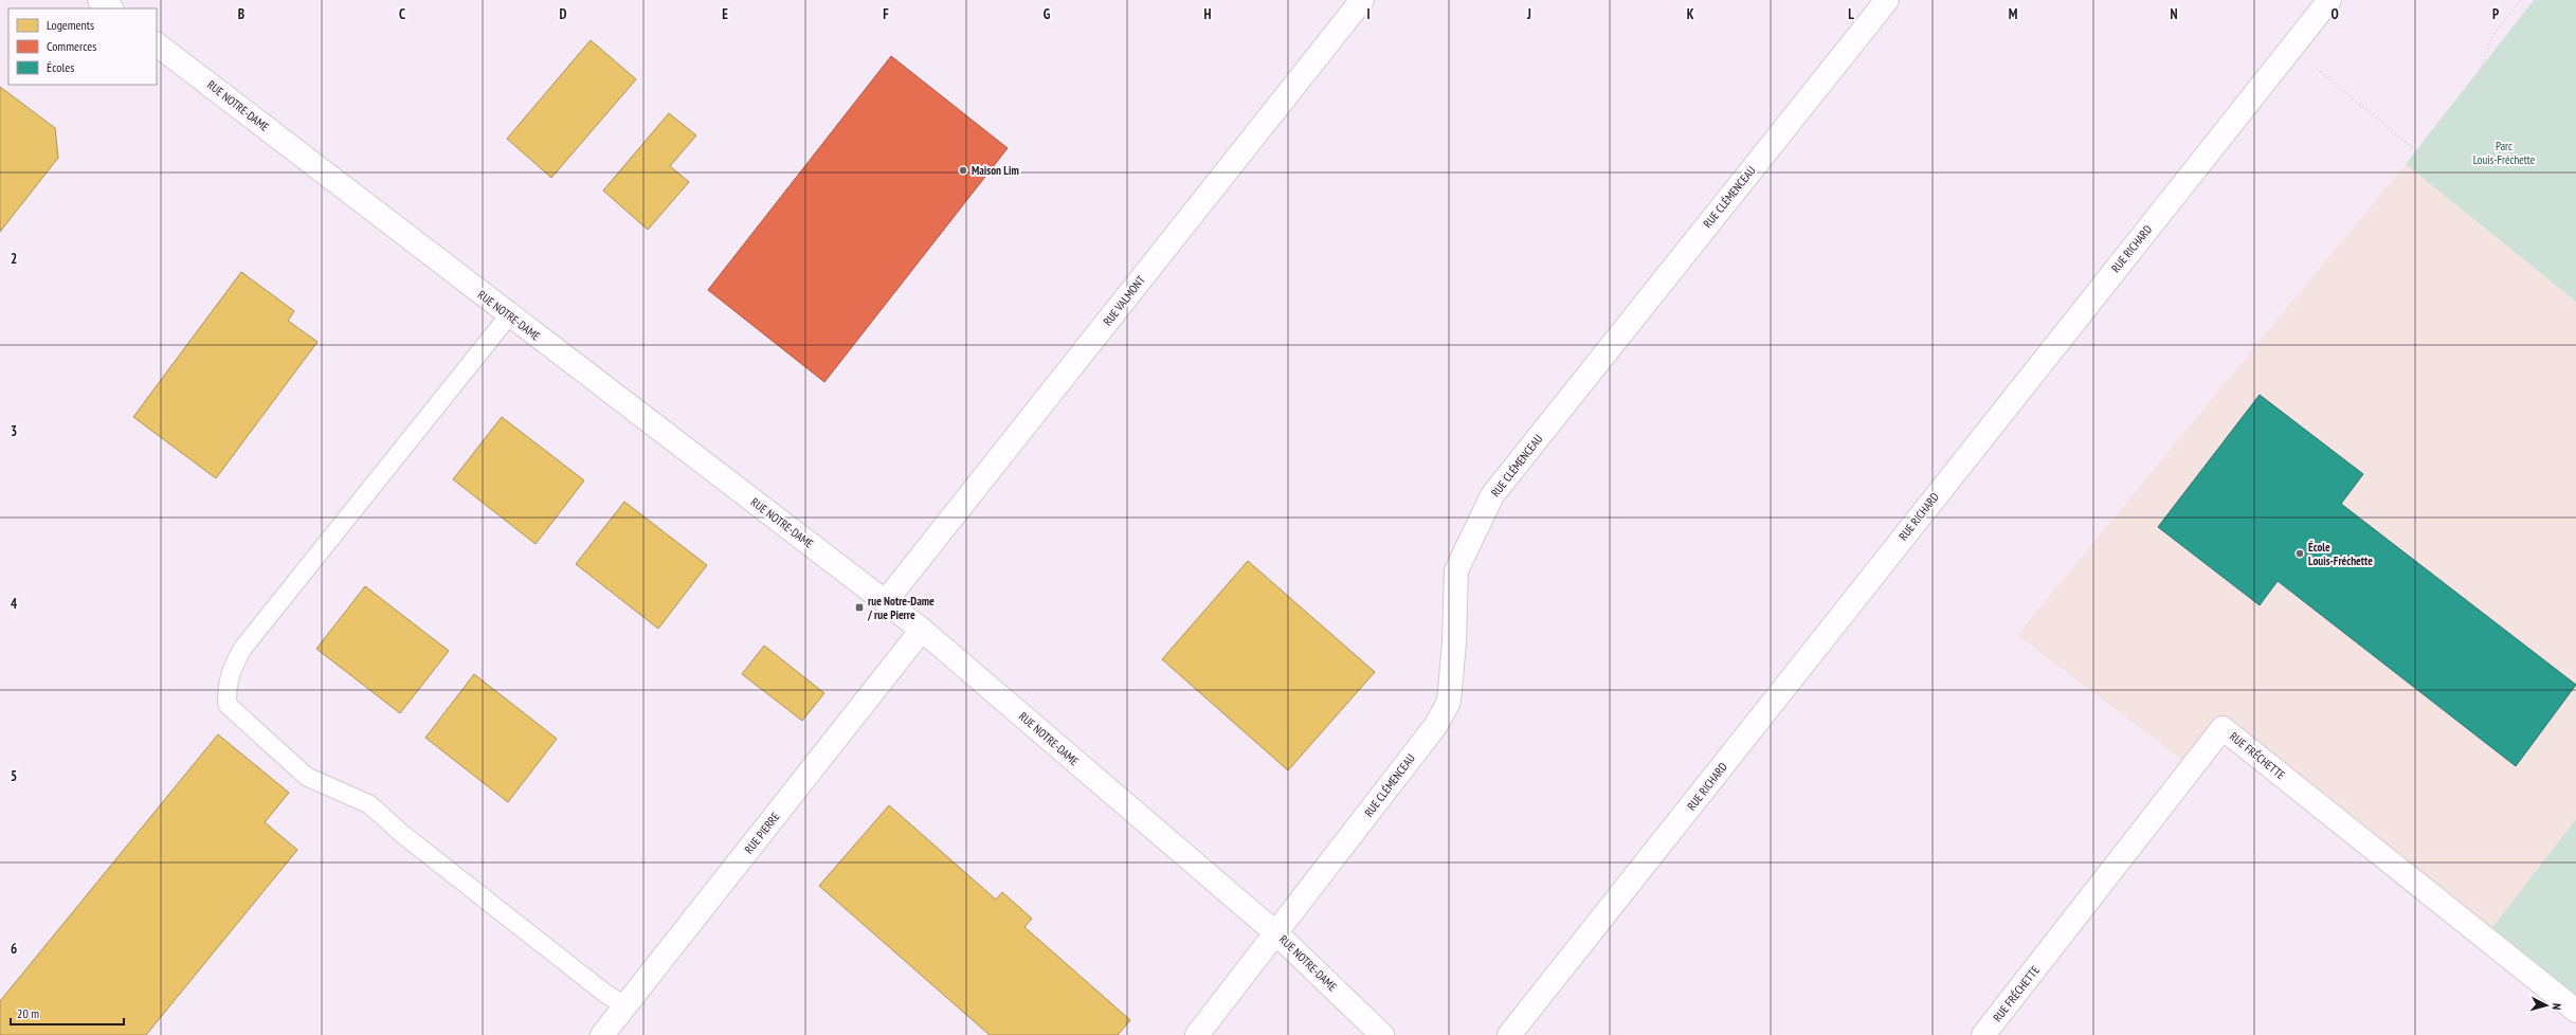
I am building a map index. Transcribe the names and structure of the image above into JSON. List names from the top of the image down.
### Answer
{
  "streets": {
    "street": [
      "RUE NOTRE-DAME",
      "RUE CLÉMENCEAU",
      "RUE RICHARD",
      "RUE VALMONT",
      "RUE FRÉCHETTE",
      "RUE PIERRE"
    ]
  },
  "crossings": [
    ["RUE NOTRE-DAME", "RUE CLÉMENCEAU"],
    ["RUE NOTRE-DAME", "RUE VALMONT"],
    ["RUE NOTRE-DAME", "RUE PIERRE"]
  ],
  "parks": ["Parc Louis-Fréchette"],
  "places": {
    "other": ["Maison Lim", "École Louis-Fréchette"],
    "transit": ["rue Notre-Dame / rue Pierre"]
  },
  "legend": ["Logements", "Commerces", "Écoles"],
  "scale_bar": "20 m",
  "north": "right",
  "grid": {
    "columns": [
      "B",
      "C",
      "D",
      "E",
      "F",
      "G",
      "H",
      "I",
      "J",
      "K",
      "L",
      "M",
      "N",
      "O",
      "P"
    ],
    "rows": [
      "2",
      "3",
      "4",
      "5",
      "6"
    ]
  }
}
